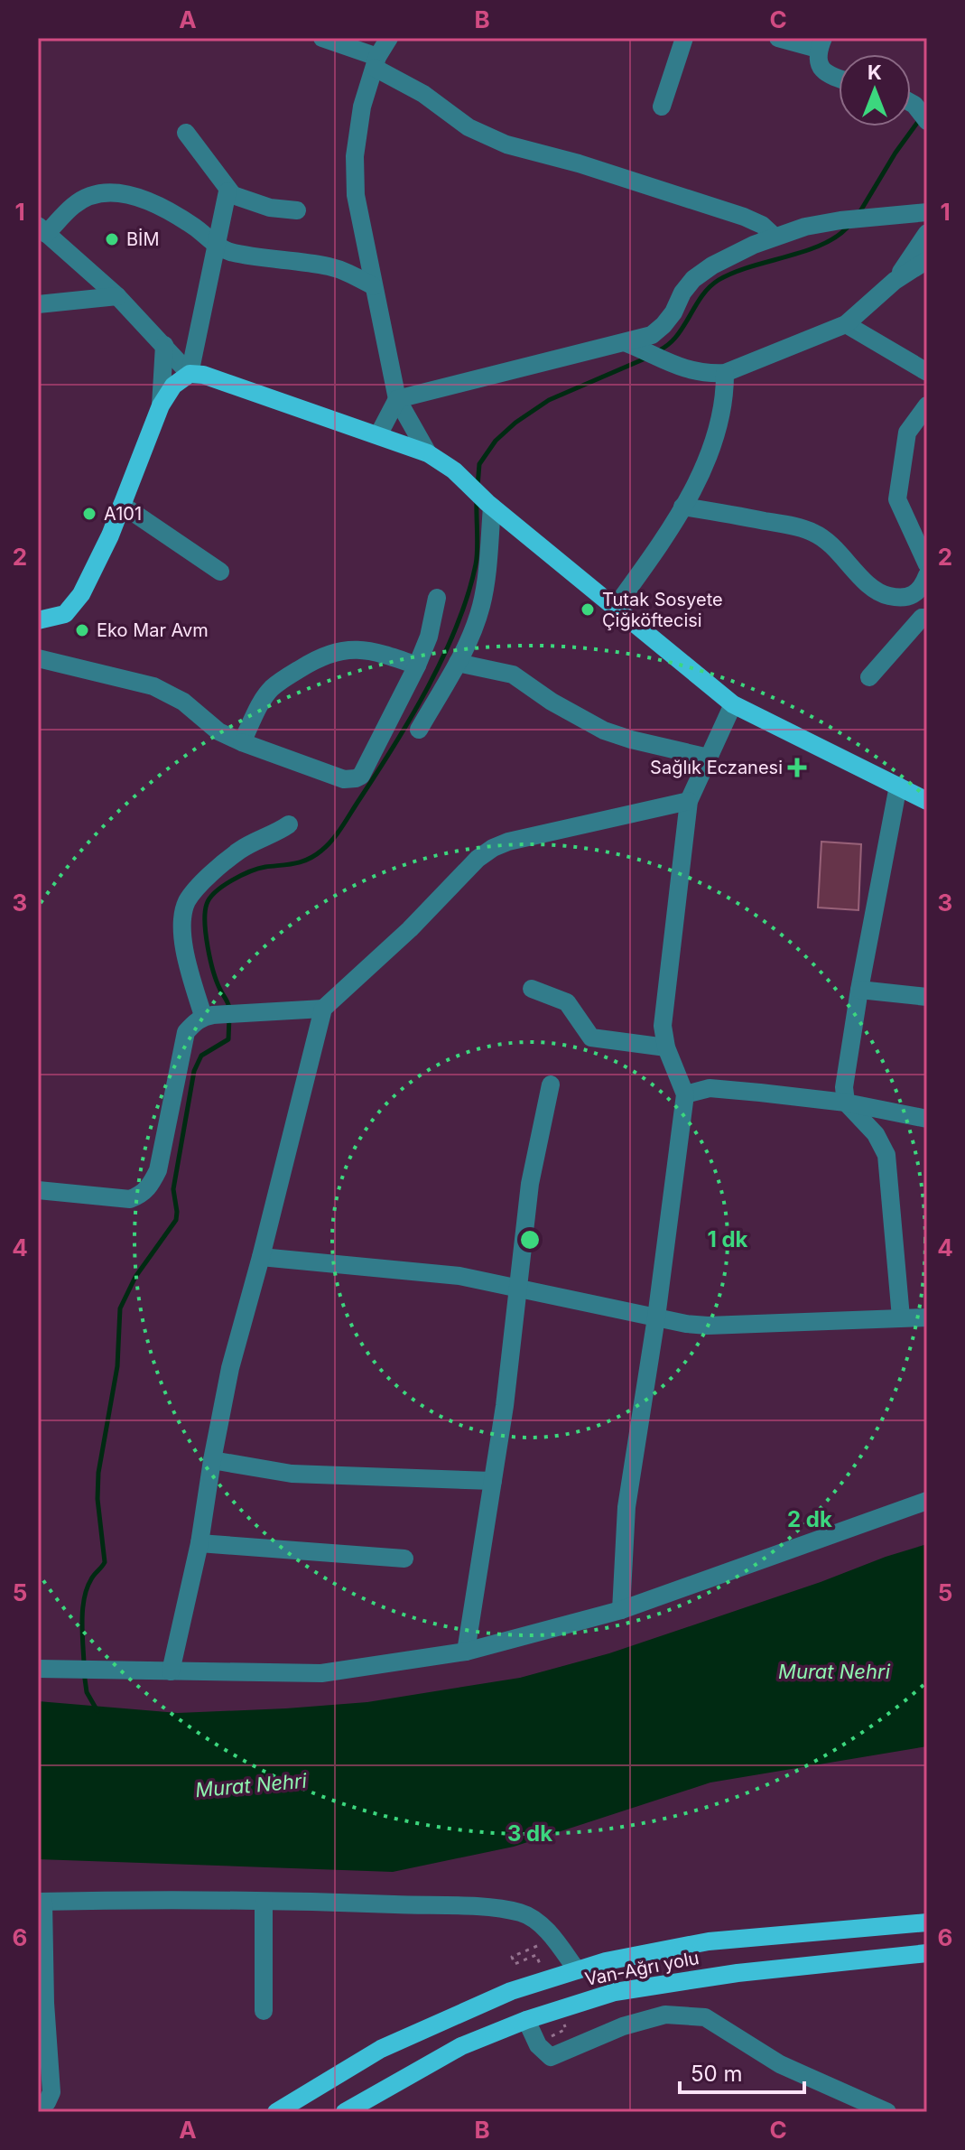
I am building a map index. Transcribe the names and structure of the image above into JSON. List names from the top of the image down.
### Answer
{
  "streets": {
    "main road": ["Van-Ağrı yolu"]
  },
  "water": ["Murat Nehri"],
  "places": {
    "other": [
      "BİM",
      "A101",
      "Tutak Sosyete Çiğköftecisi",
      "Eko Mar Avm"
    ],
    "health": ["Sağlık Eczanesi"]
  },
  "scale_bar": "50 m",
  "north": "top",
  "grid": {
    "columns": ["A", "B", "C"],
    "rows": [
      "1",
      "2",
      "3",
      "4",
      "5",
      "6"
    ]
  },
  "rings": ["1 dk", "2 dk", "3 dk"]
}
